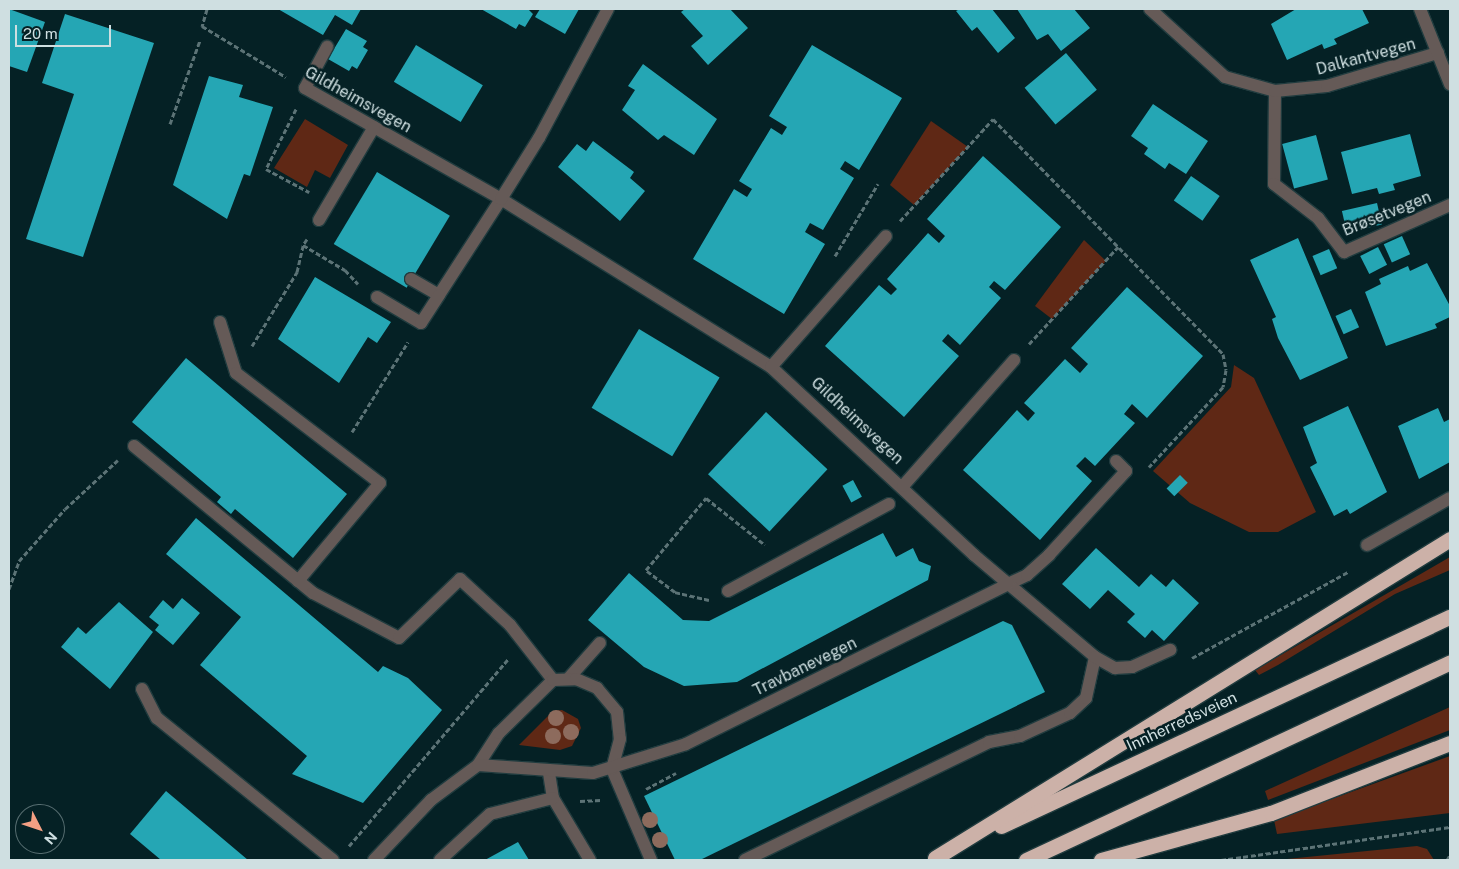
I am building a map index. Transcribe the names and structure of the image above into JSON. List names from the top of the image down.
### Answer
{
  "streets": {
    "highway": ["Innherredsveien"],
    "street": [
      "Dalkantvegen",
      "Gildheimsvegen",
      "Brøsetvegen",
      "Travbanevegen"
    ]
  },
  "crossings": [
    ["Dalkantvegen", "Brøsetvegen"],
    ["Gildheimsvegen", "Travbanevegen"]
  ],
  "scale_bar": "20 m",
  "north": "bottom right"
}
